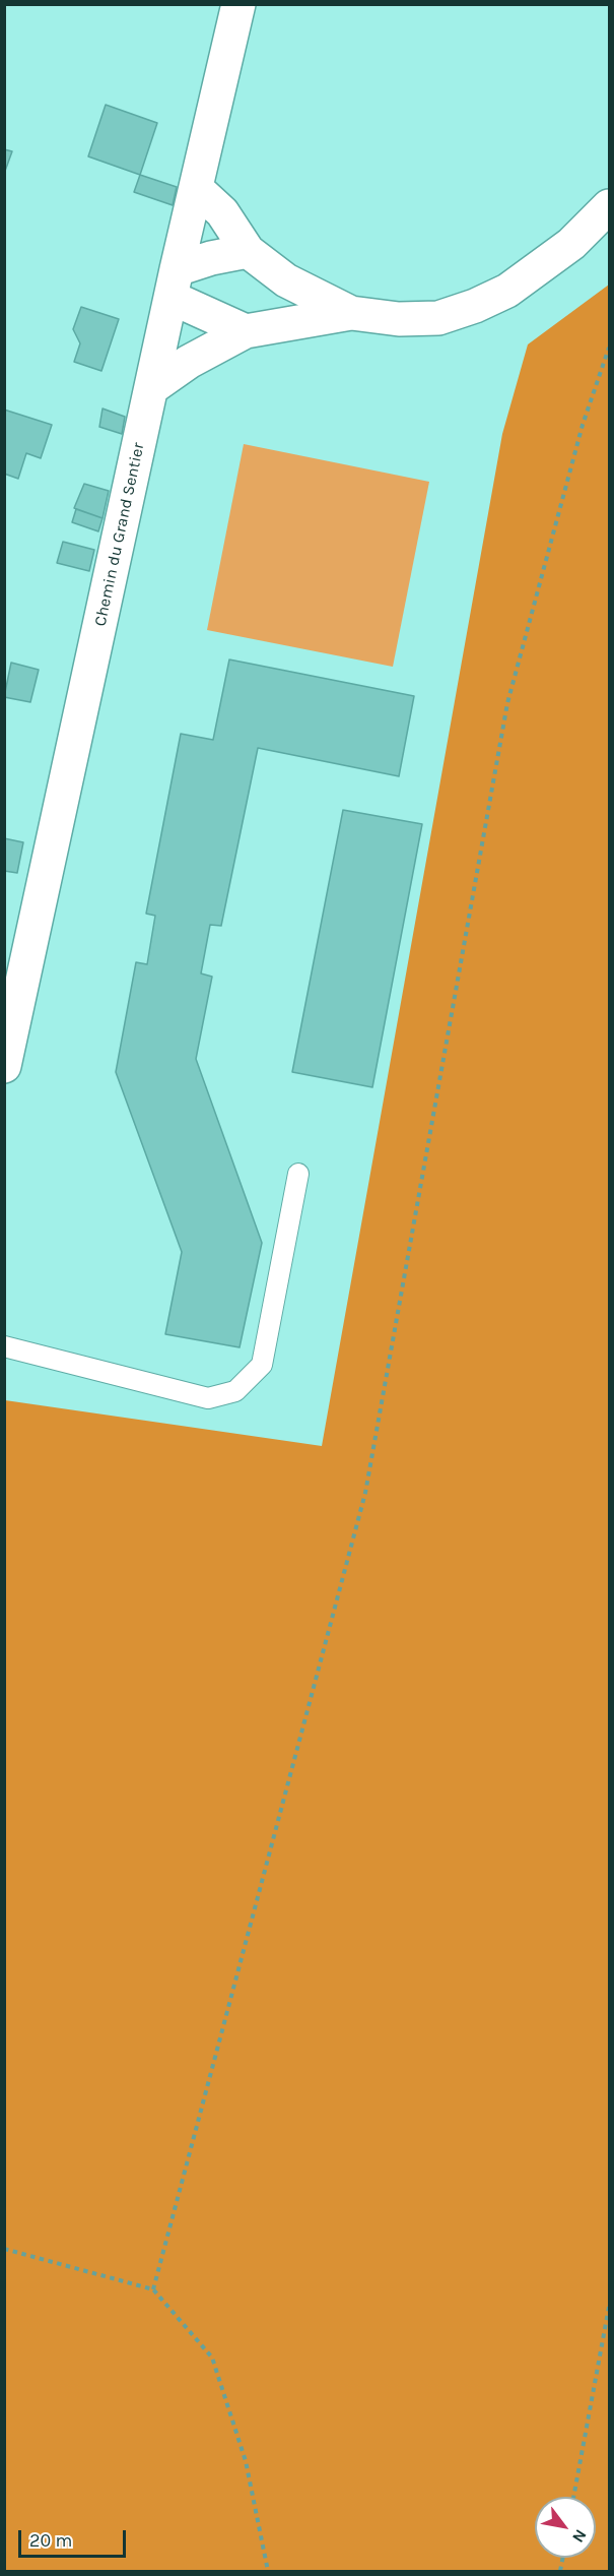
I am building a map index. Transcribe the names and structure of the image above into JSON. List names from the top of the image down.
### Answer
{
  "streets": {
    "street": ["Chemin du Grand Sentier"]
  },
  "scale_bar": "20 m",
  "north": "bottom right"
}
